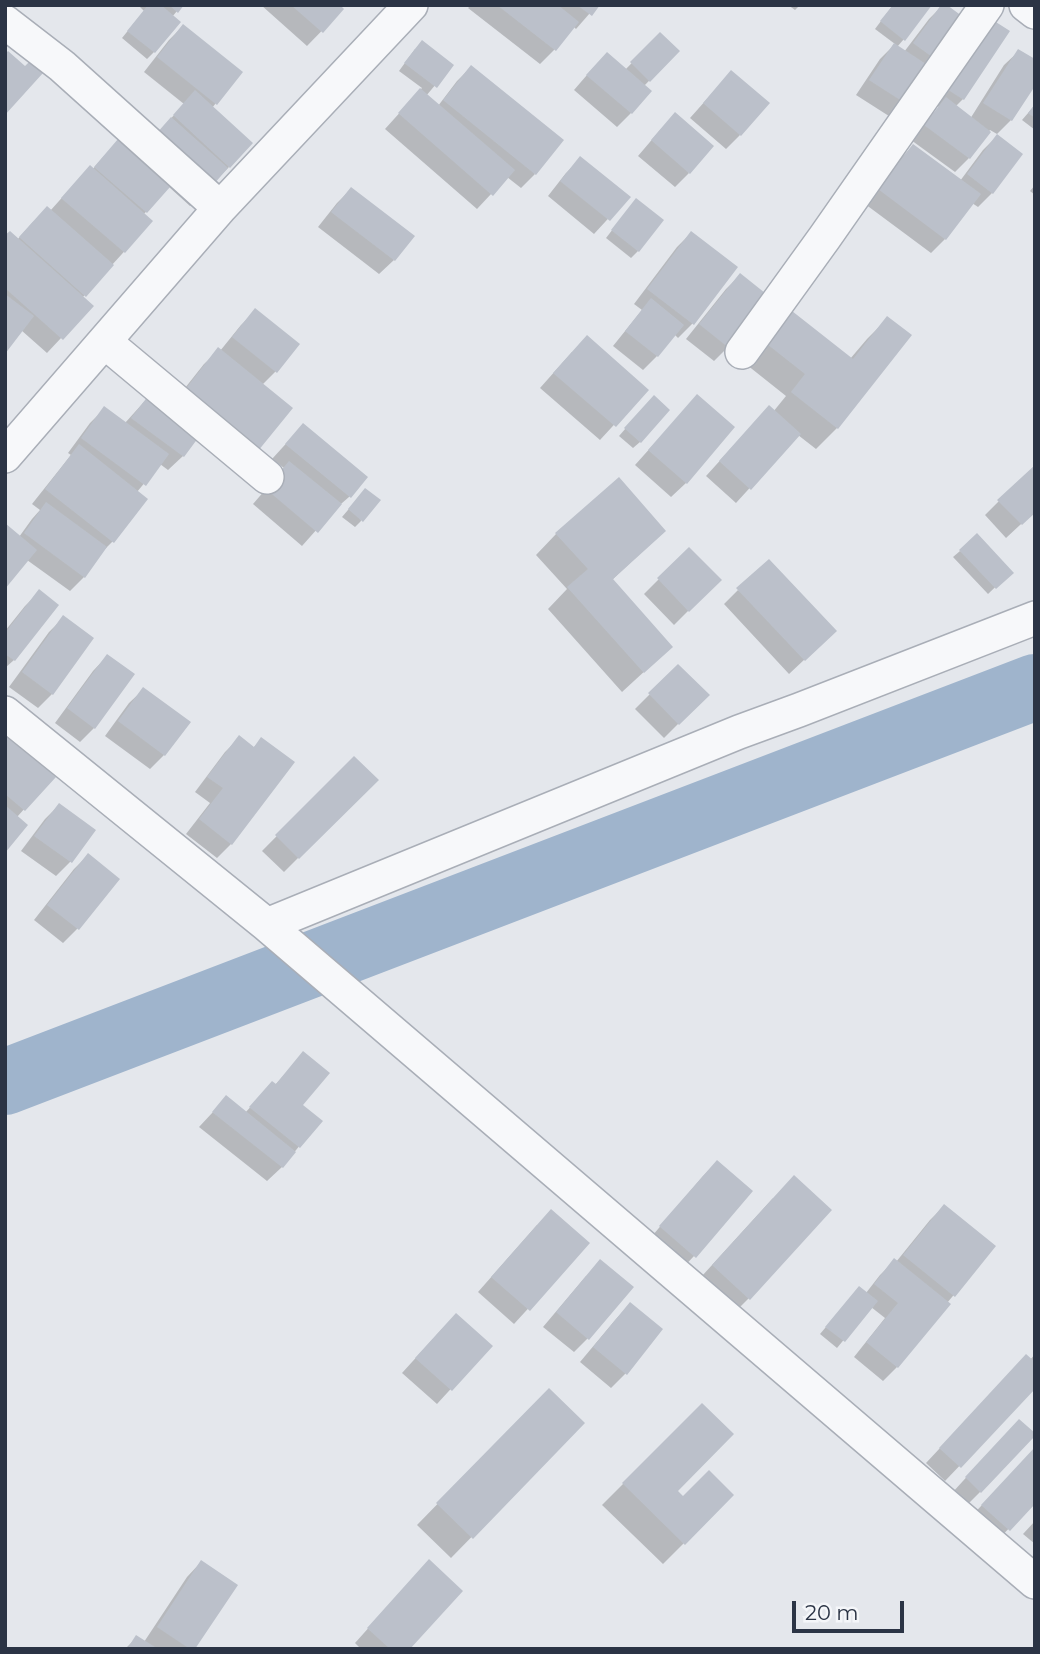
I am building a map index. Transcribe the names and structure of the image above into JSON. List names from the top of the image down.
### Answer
{
  "scale_bar": "20 m"
}
